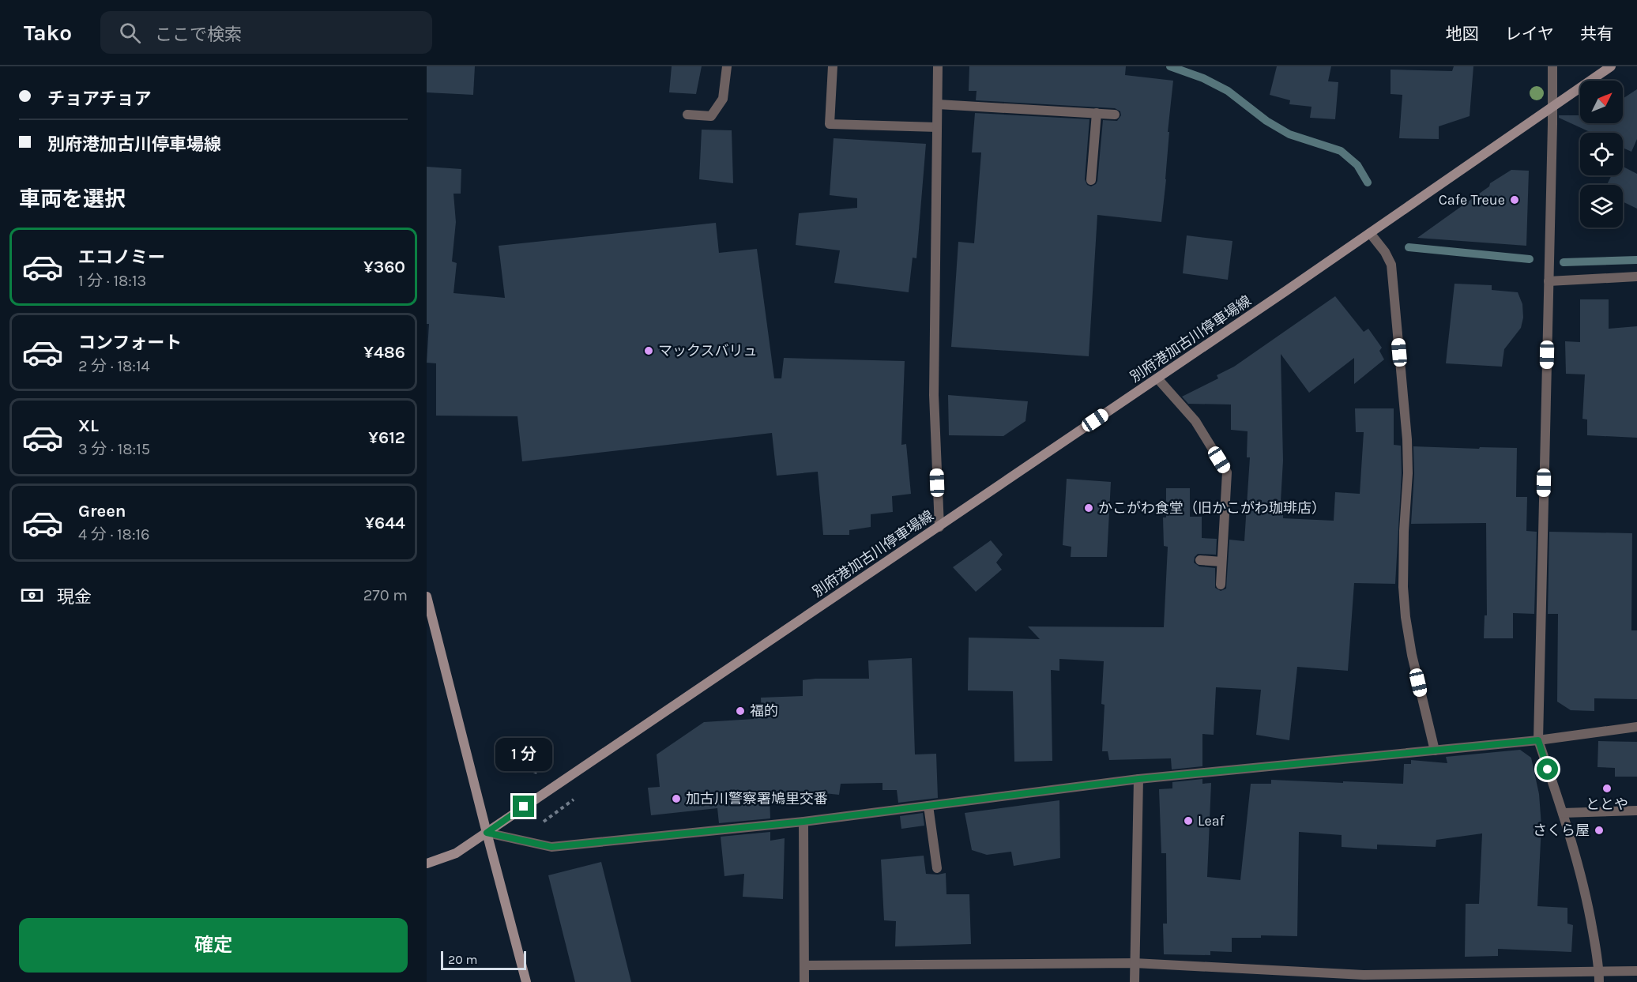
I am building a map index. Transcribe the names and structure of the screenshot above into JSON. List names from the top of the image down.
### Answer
{
  "streets": {
    "main road": ["別府港加古川停車場線"]
  },
  "places": [
    "Cafe Treue",
    "マックスバリュ",
    "かこがわ食堂（旧かこがわ珈琲店）",
    "福的",
    "ととや",
    "加古川警察署鳩里交番",
    "Leaf",
    "さくら屋"
  ],
  "scale_bar": "20 m",
  "north": "top right",
  "page": {
    "header": "Tako",
    "search": "ここで検索",
    "nav": ["地図", "レイヤ", "共有"],
    "banner": ["チョアチョア", "別府港加古川停車場線"],
    "heading": "車両を選択",
    "list": [
      {
        "name": "エコノミー",
        "note": "1 分 · 18:13",
        "value": "¥360"
      },
      {
        "name": "コンフォート",
        "note": "2 分 · 18:14",
        "value": "¥486"
      },
      {
        "name": "XL",
        "note": "3 分 · 18:15",
        "value": "¥612"
      },
      {
        "name": "Green",
        "note": "4 分 · 18:16",
        "value": "¥644"
      }
    ],
    "pay": ["現金", "270 m"],
    "bubble": "1 分",
    "buttons": "確定",
    "scale": "20 m"
  }
}
